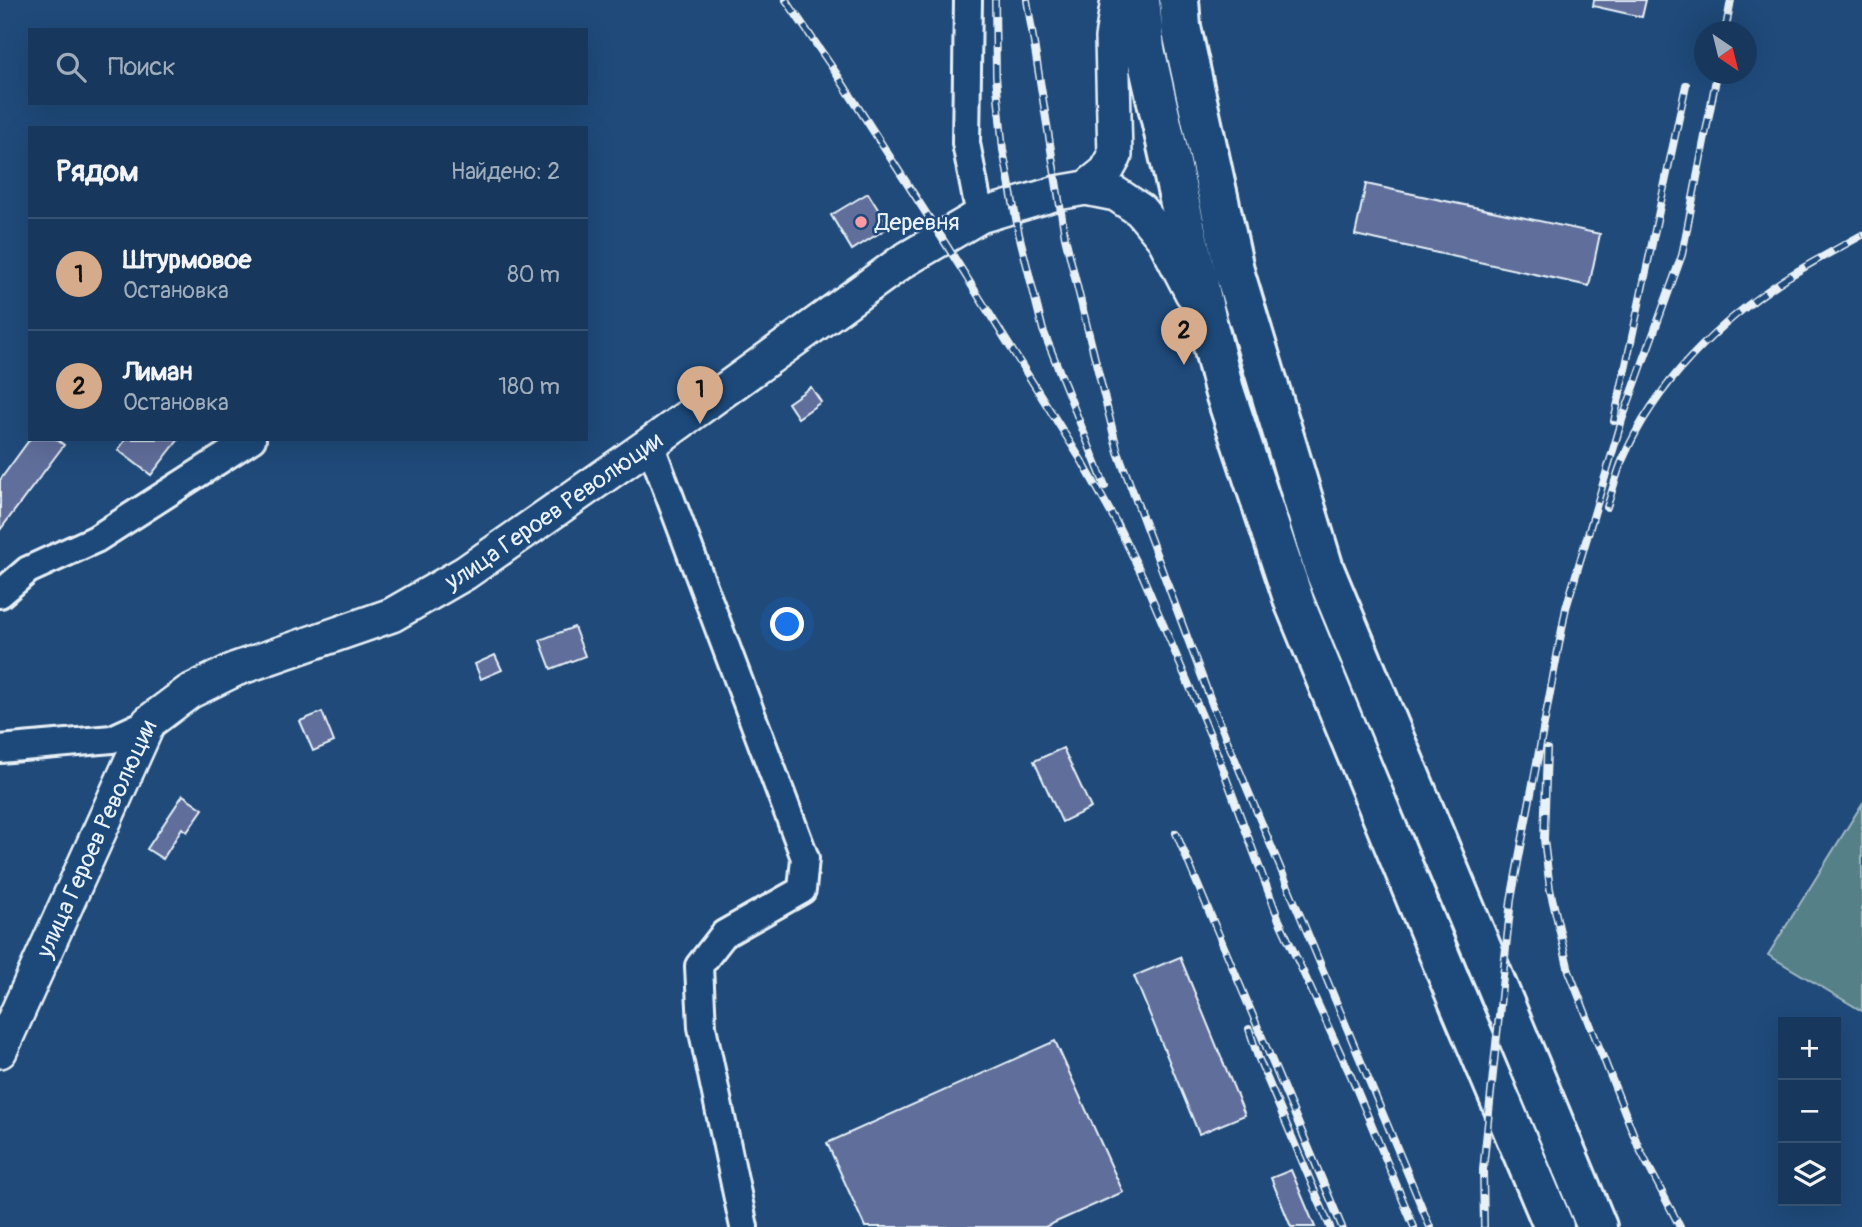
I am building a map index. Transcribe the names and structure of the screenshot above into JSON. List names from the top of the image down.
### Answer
{
  "streets": {
    "main road": ["улица Героев Революции"]
  },
  "places": ["Деревня"],
  "north": "bottom right",
  "page": {
    "search": "Поиск",
    "heading": ["Рядом", "Найдено: 2"],
    "list": [
      {
        "mark": "1",
        "name": "Штурмовое",
        "note": "Остановка",
        "value": "80 m"
      },
      {
        "mark": "2",
        "name": "Лиман",
        "note": "Остановка",
        "value": "180 m"
      }
    ],
    "pins": ["2", "1"],
    "map_buttons": ["+", "−"]
  }
}
